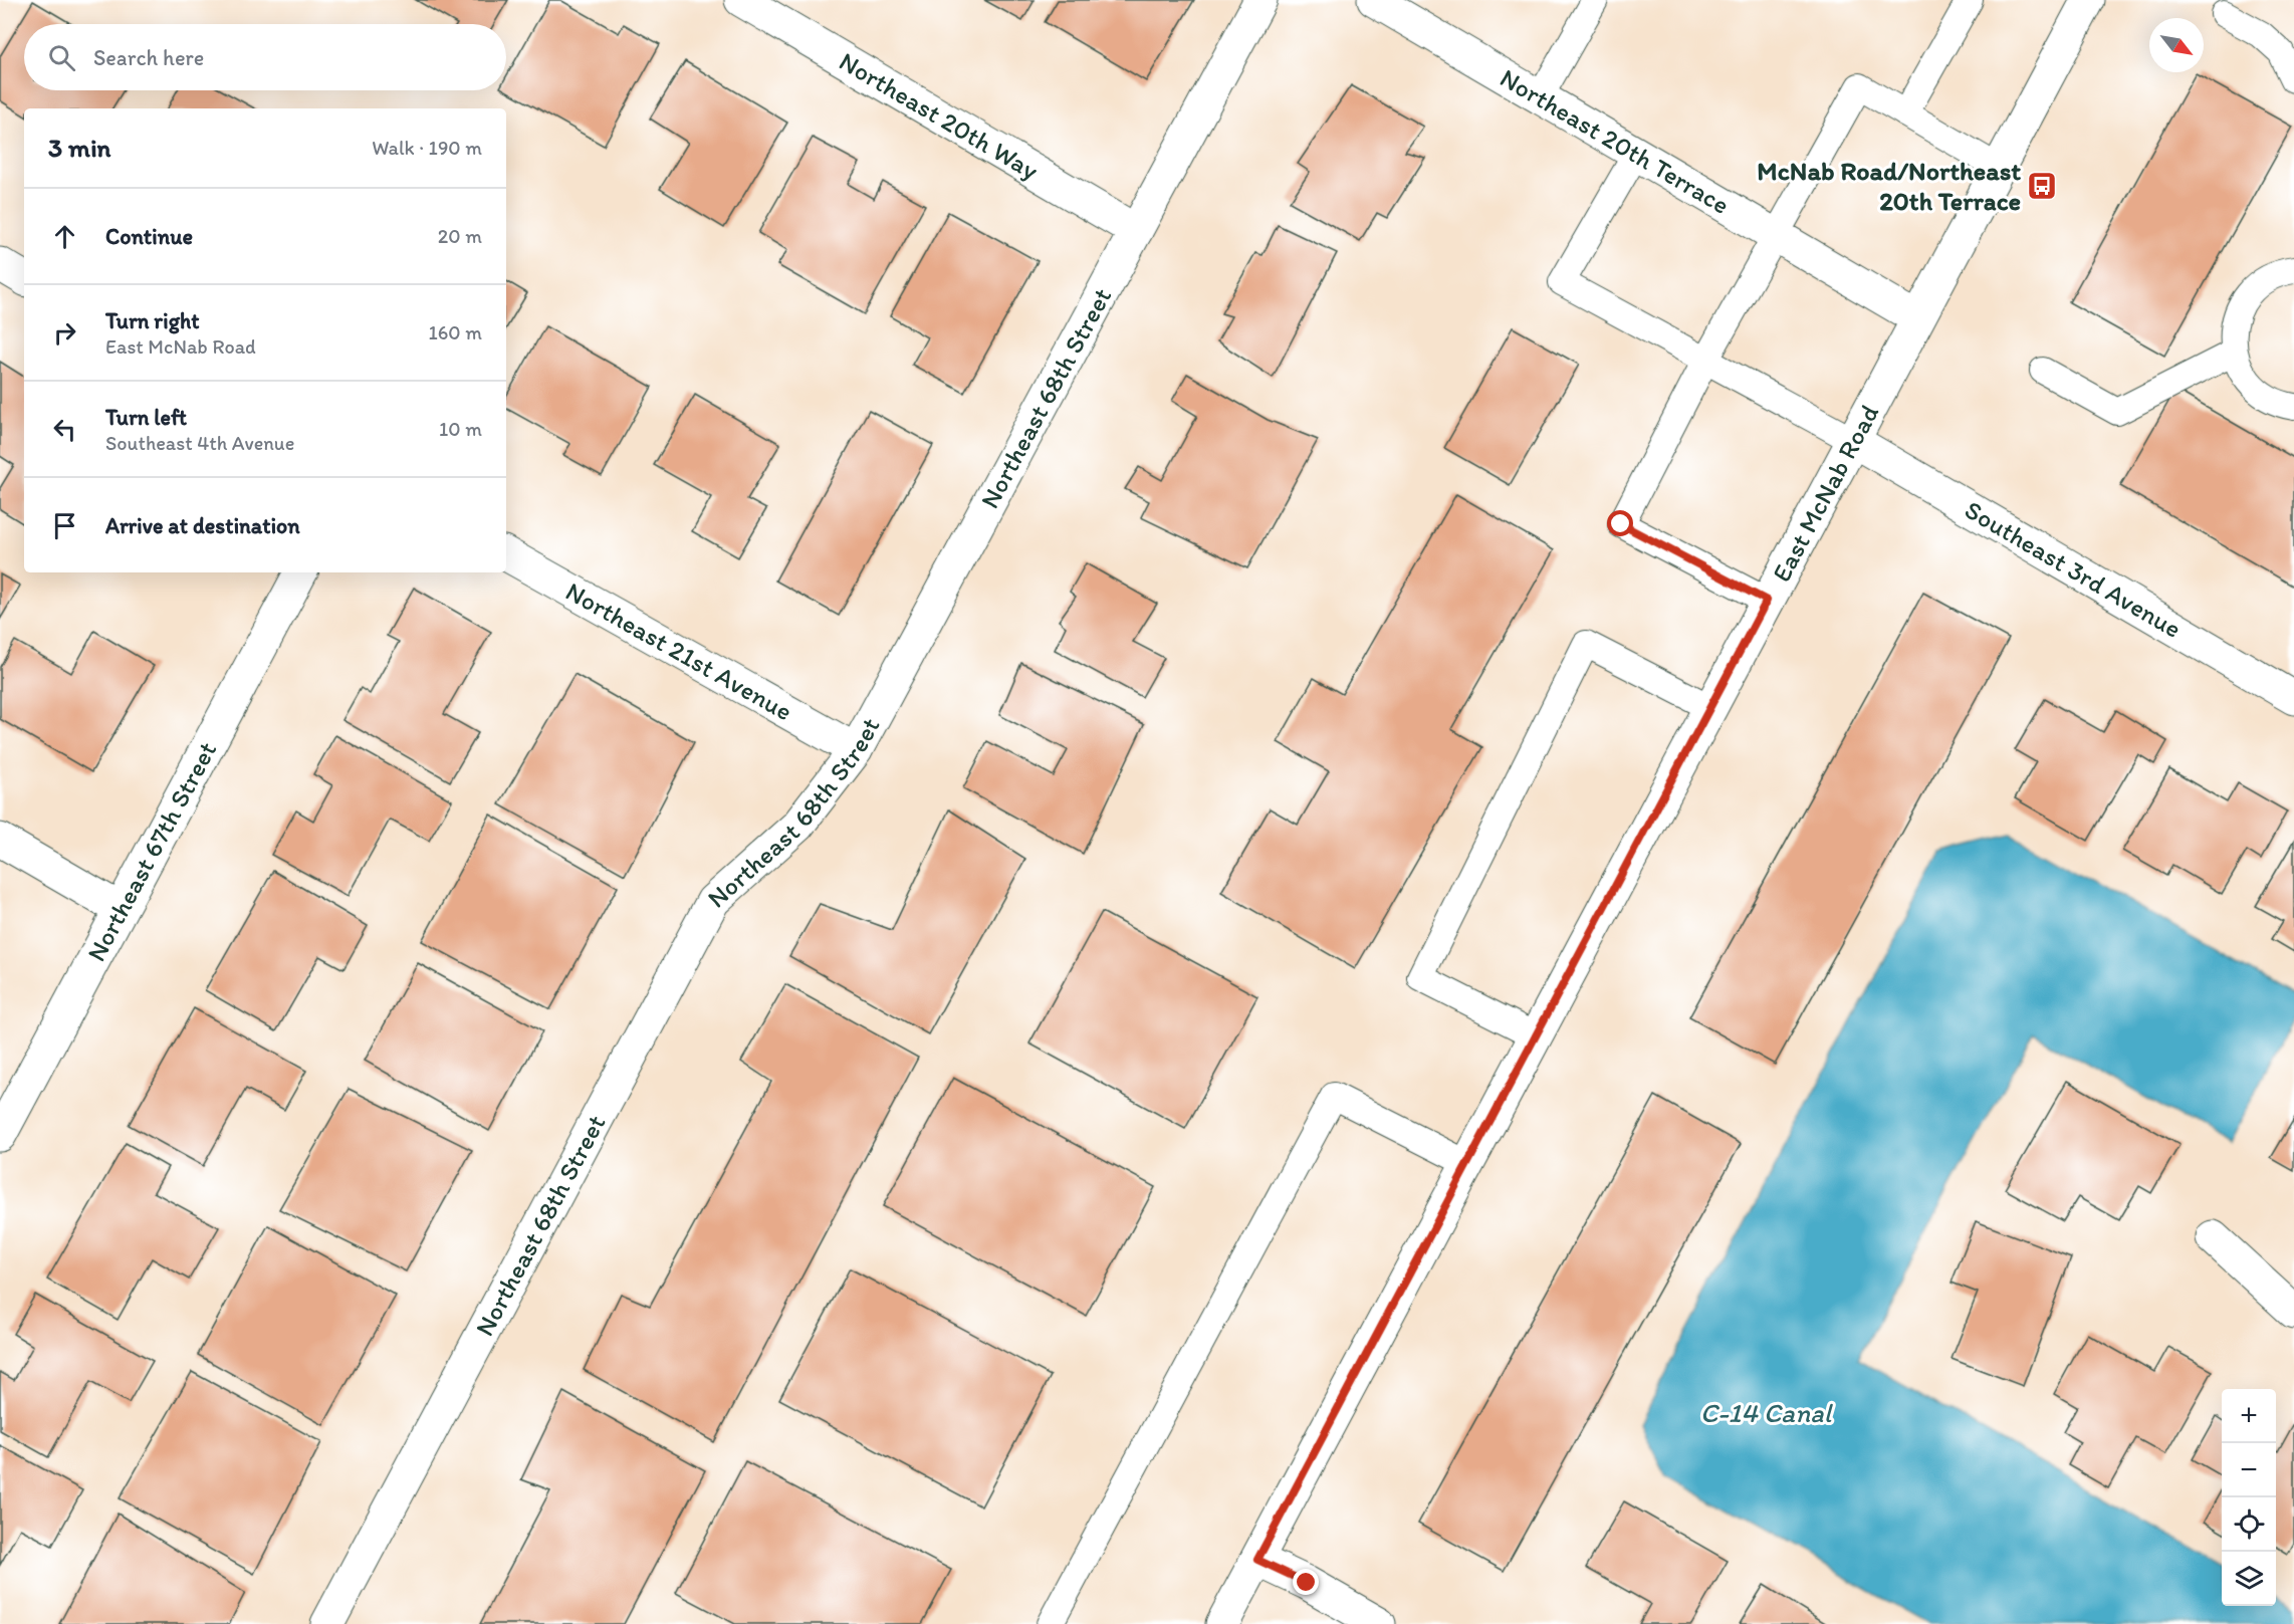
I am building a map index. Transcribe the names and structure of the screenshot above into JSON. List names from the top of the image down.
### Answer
{
  "streets": {
    "street": [
      "Northeast 20th Way",
      "Northeast 20th Terrace",
      "Northeast 68th Street",
      "East McNab Road",
      "Southeast 3rd Avenue",
      "Northeast 21st Avenue",
      "Northeast 67th Street"
    ]
  },
  "crossings": [
    ["Northeast 20th Way", "Northeast 68th Street"],
    ["Northeast 20th Terrace", "East McNab Road"],
    ["Northeast 68th Street", "Northeast 21st Avenue"],
    ["East McNab Road", "Southeast 3rd Avenue"]
  ],
  "water": ["C-14 Canal"],
  "places": {
    "bus stop": ["McNab Road/Northeast 20th Terrace"]
  },
  "north": "bottom right",
  "page": {
    "search": "Search here",
    "heading": ["3 min", "Walk · 190 m"],
    "list": [
      ["Continue", "20 m"],
      ["Turn right", "East McNab Road", "160 m"],
      ["Turn left", "Southeast 4th Avenue", "10 m"],
      "Arrive at destination"
    ],
    "map_buttons": ["+", "−"]
  }
}
